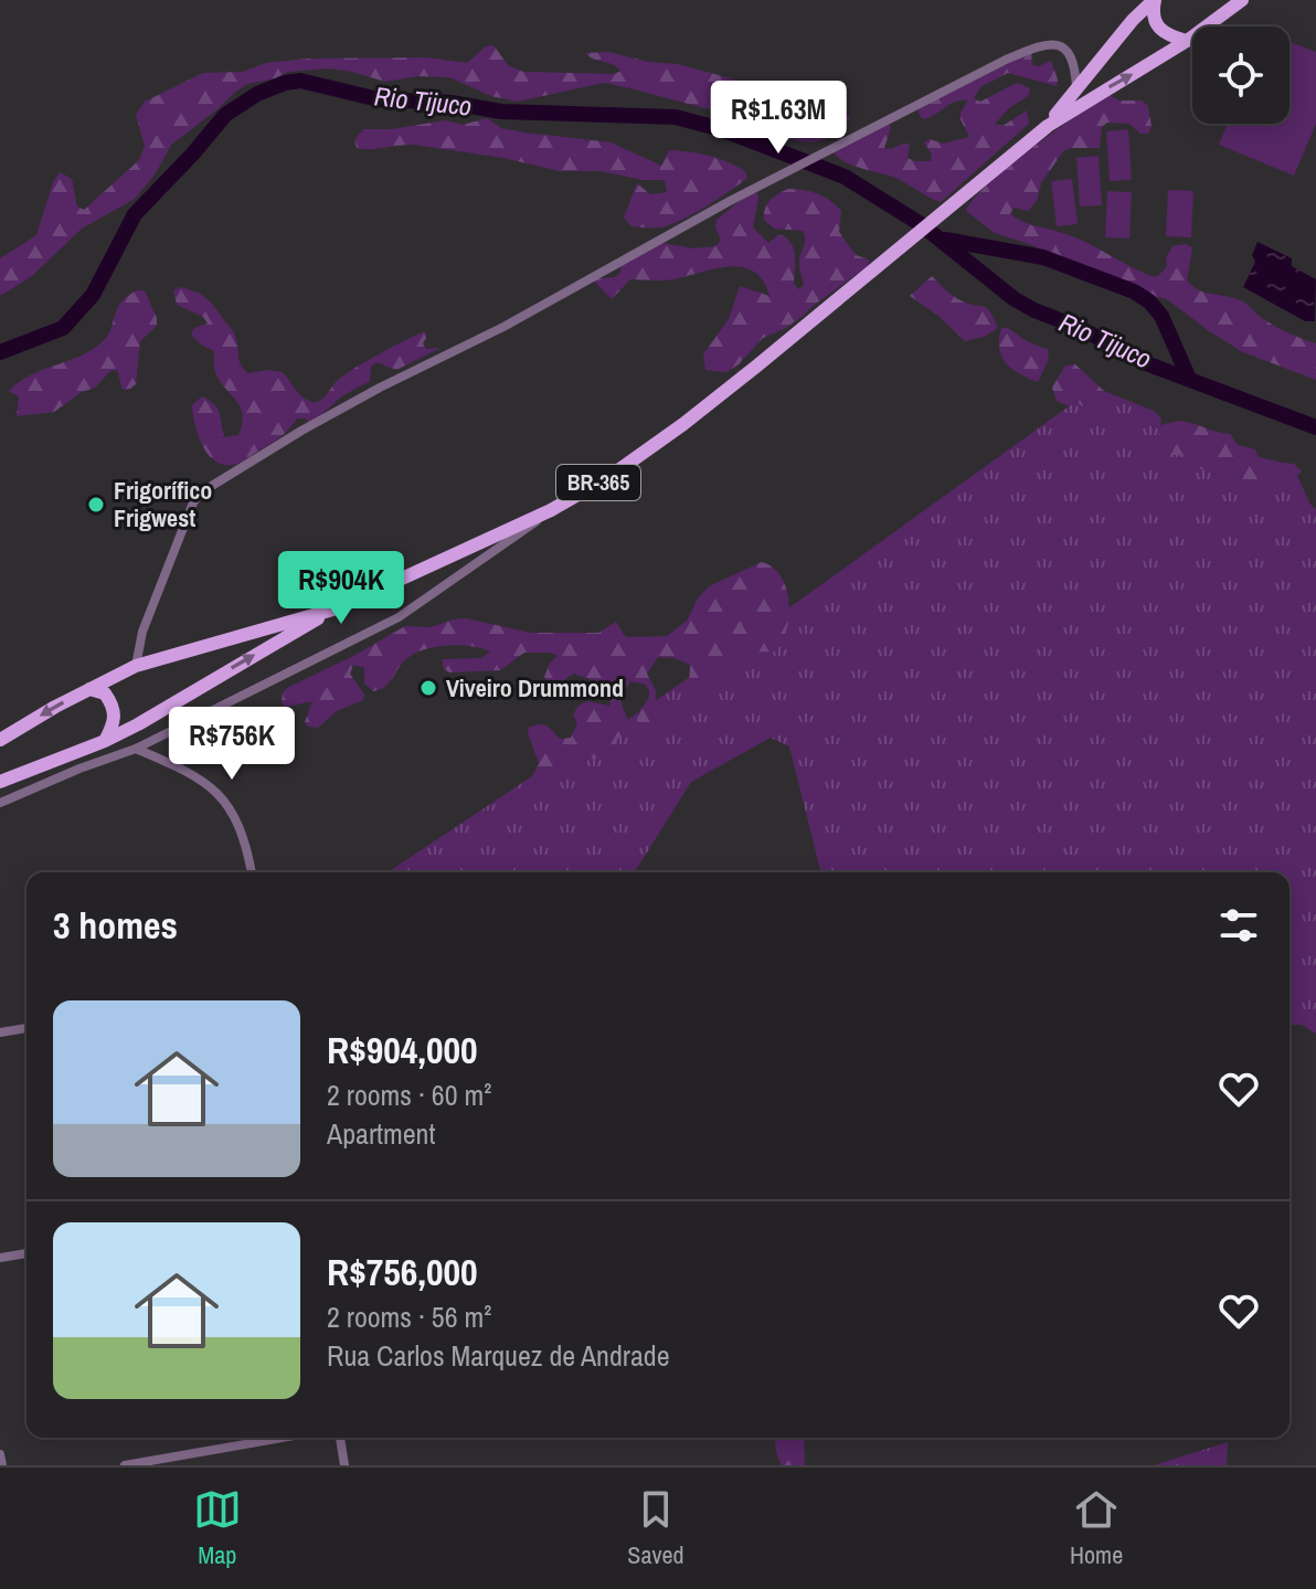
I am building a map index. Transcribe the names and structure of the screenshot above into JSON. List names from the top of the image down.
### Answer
{
  "streets": {
    "main road": ["BR-365"]
  },
  "water": ["Rio Tijuco"],
  "places": ["Frigorífico Frigwest", "Viveiro Drummond"],
  "page": {
    "price": ["R$1.63M", "R$904K", "R$756K"],
    "heading": "3 homes",
    "list": [
      {
        "name": "R$904,000",
        "note": "2 rooms · 60 m² · Apartment"
      },
      {
        "name": "R$756,000",
        "note": "2 rooms · 56 m² · Rua Carlos Marquez de Andrade"
      }
    ],
    "tabs": ["Map", "Saved", "Home"]
  }
}
